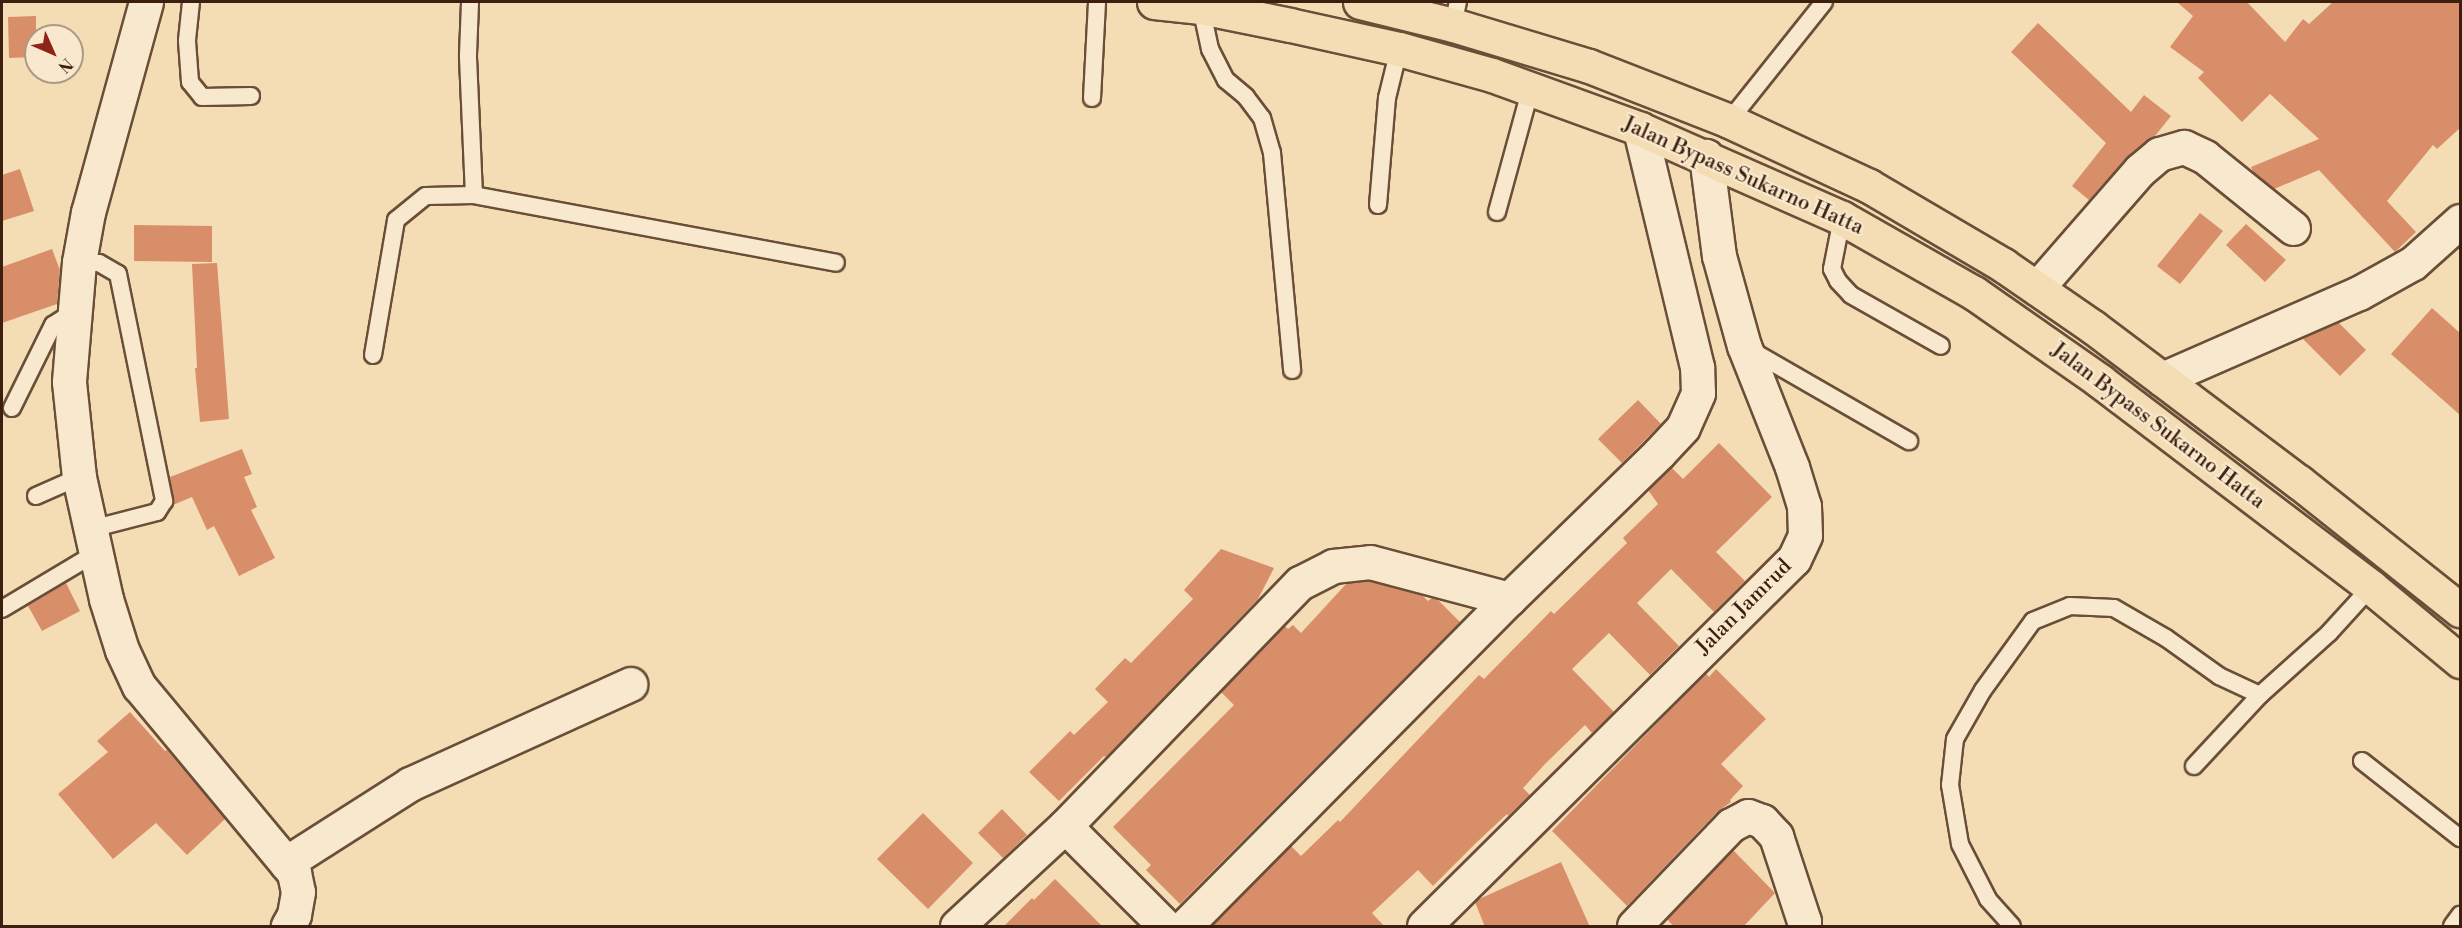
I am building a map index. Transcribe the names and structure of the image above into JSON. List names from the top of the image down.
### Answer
{
  "streets": {
    "highway": ["Jalan Bypass Sukarno Hatta"],
    "street": ["Jalan Jamrud"]
  },
  "crossings": [
    ["Jalan Bypass Sukarno Hatta", "Jalan Jamrud"]
  ],
  "north": "bottom right"
}
